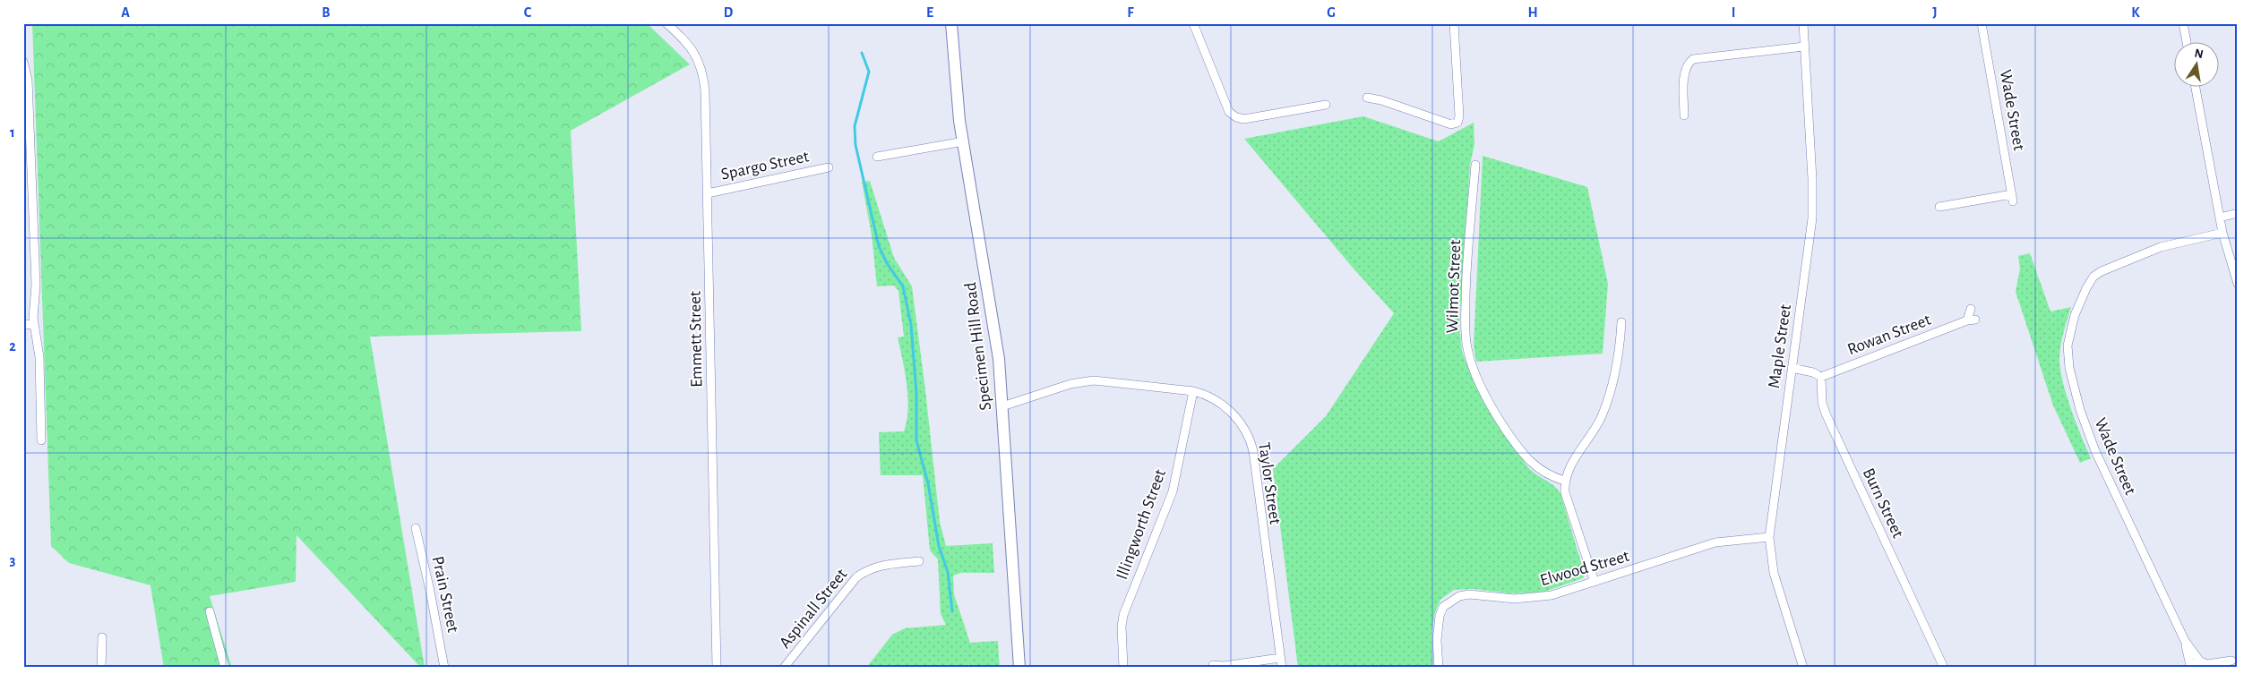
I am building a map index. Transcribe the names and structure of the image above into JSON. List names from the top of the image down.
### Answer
{
  "streets": {
    "main road": ["Specimen Hill Road"],
    "street": [
      "Wade Street",
      "Spargo Street",
      "Wilmot Street",
      "Rowan Street",
      "Emmett Street",
      "Maple Street",
      "Taylor Street",
      "Burn Street",
      "Illingworth Street",
      "Elwood Street",
      "Prain Street",
      "Aspinall Street"
    ]
  },
  "crossings": [
    ["Spargo Street", "Emmett Street"],
    ["Rowan Street", "Burn Street"],
    ["Specimen Hill Road", "Taylor Street"],
    ["Maple Street", "Elwood Street"],
    ["Taylor Street", "Illingworth Street"]
  ],
  "north": "top",
  "grid": {
    "columns": [
      "A",
      "B",
      "C",
      "D",
      "E",
      "F",
      "G",
      "H",
      "I",
      "J",
      "K"
    ],
    "rows": ["1", "2", "3"]
  }
}
